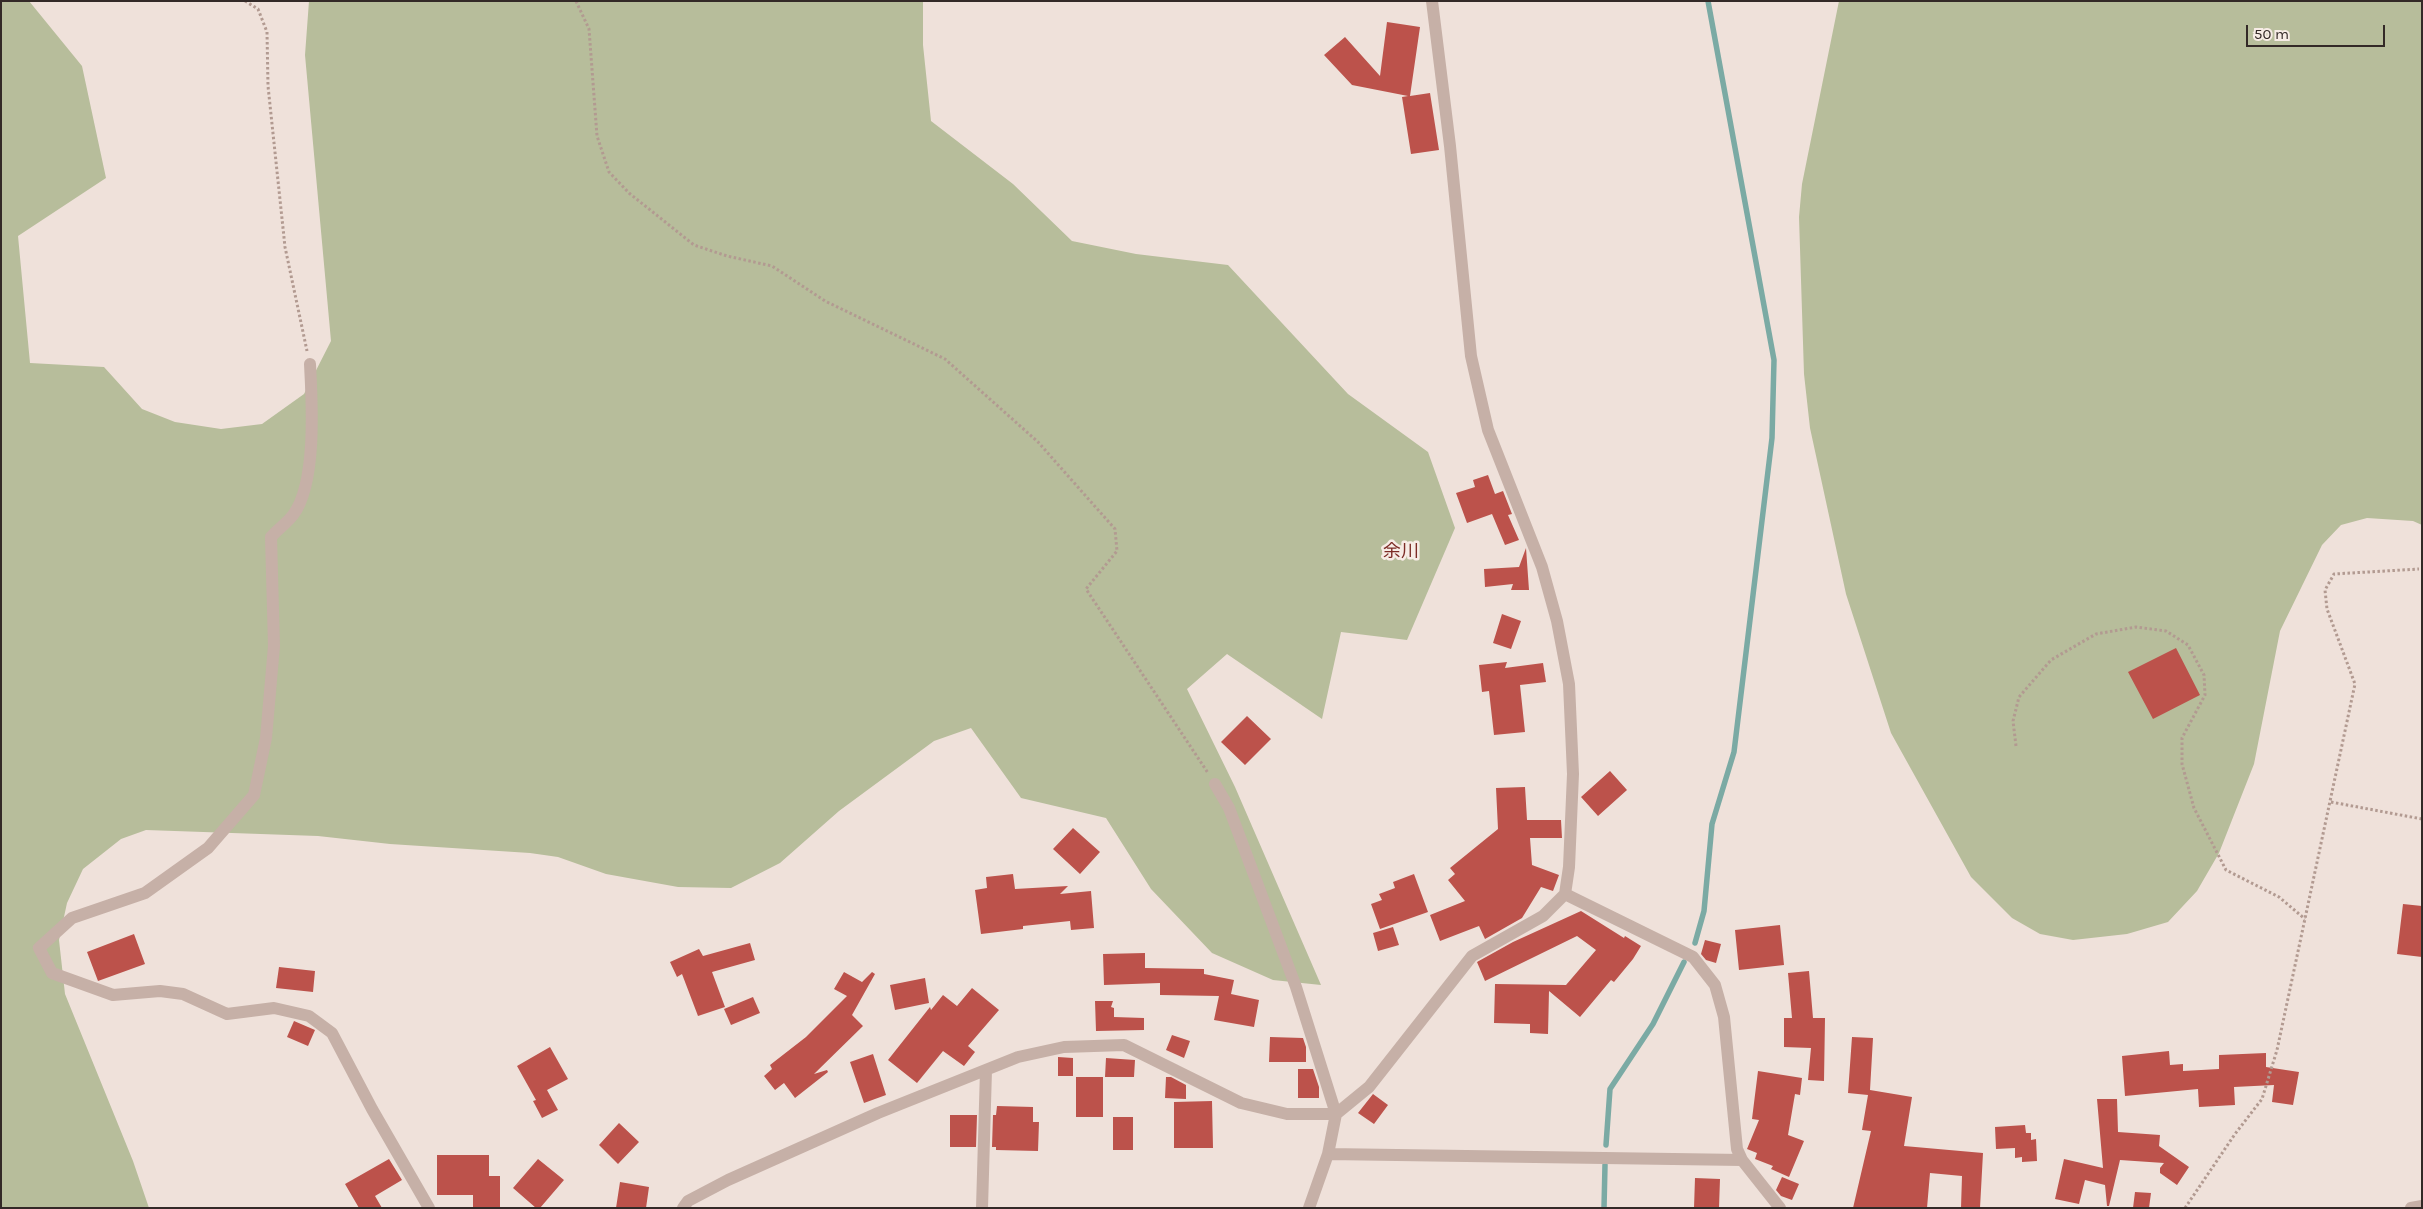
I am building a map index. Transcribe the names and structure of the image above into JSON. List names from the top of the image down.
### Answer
{
  "districts": ["余川"],
  "scale_bar": "50 m"
}
